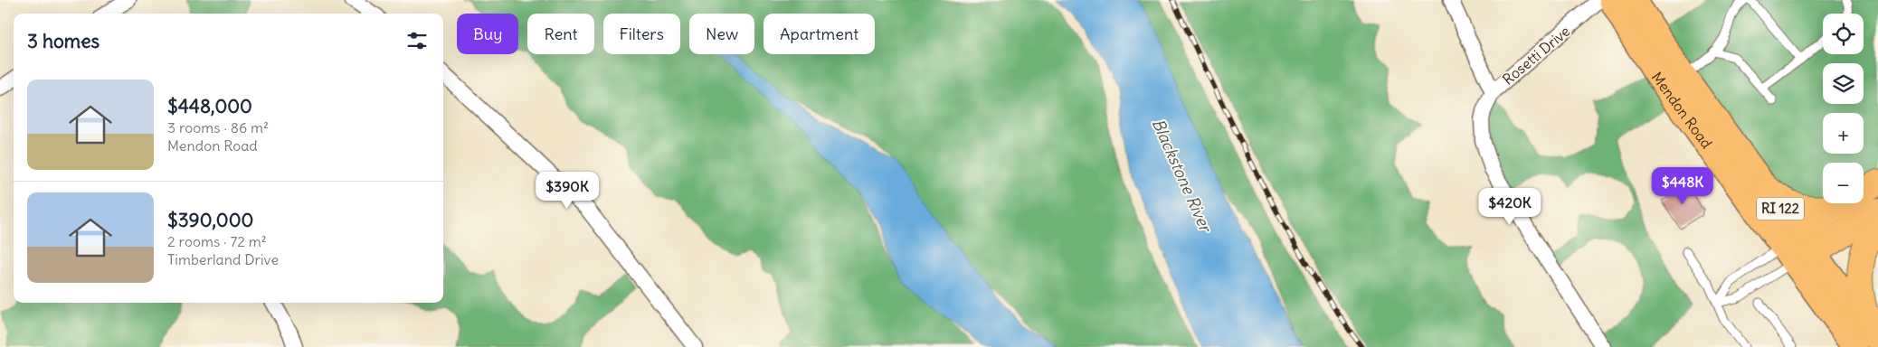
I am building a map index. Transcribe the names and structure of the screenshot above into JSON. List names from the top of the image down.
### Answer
{
  "streets": {
    "main road": ["Mendon Road", "RI 122"],
    "street": ["Rosetti Drive"]
  },
  "water": ["Blackstone River"],
  "page": {
    "map_buttons": ["+", "−"],
    "chip": [
      "Buy",
      "Rent",
      "Filters",
      "New",
      "Apartment"
    ],
    "heading": "3 homes",
    "list": [
      {
        "name": "$448,000",
        "note": "3 rooms · 86 m² · Mendon Road"
      },
      {
        "name": "$390,000",
        "note": "2 rooms · 72 m² · Timberland Drive"
      }
    ],
    "price": ["$448K", "$390K", "$420K"]
  }
}
